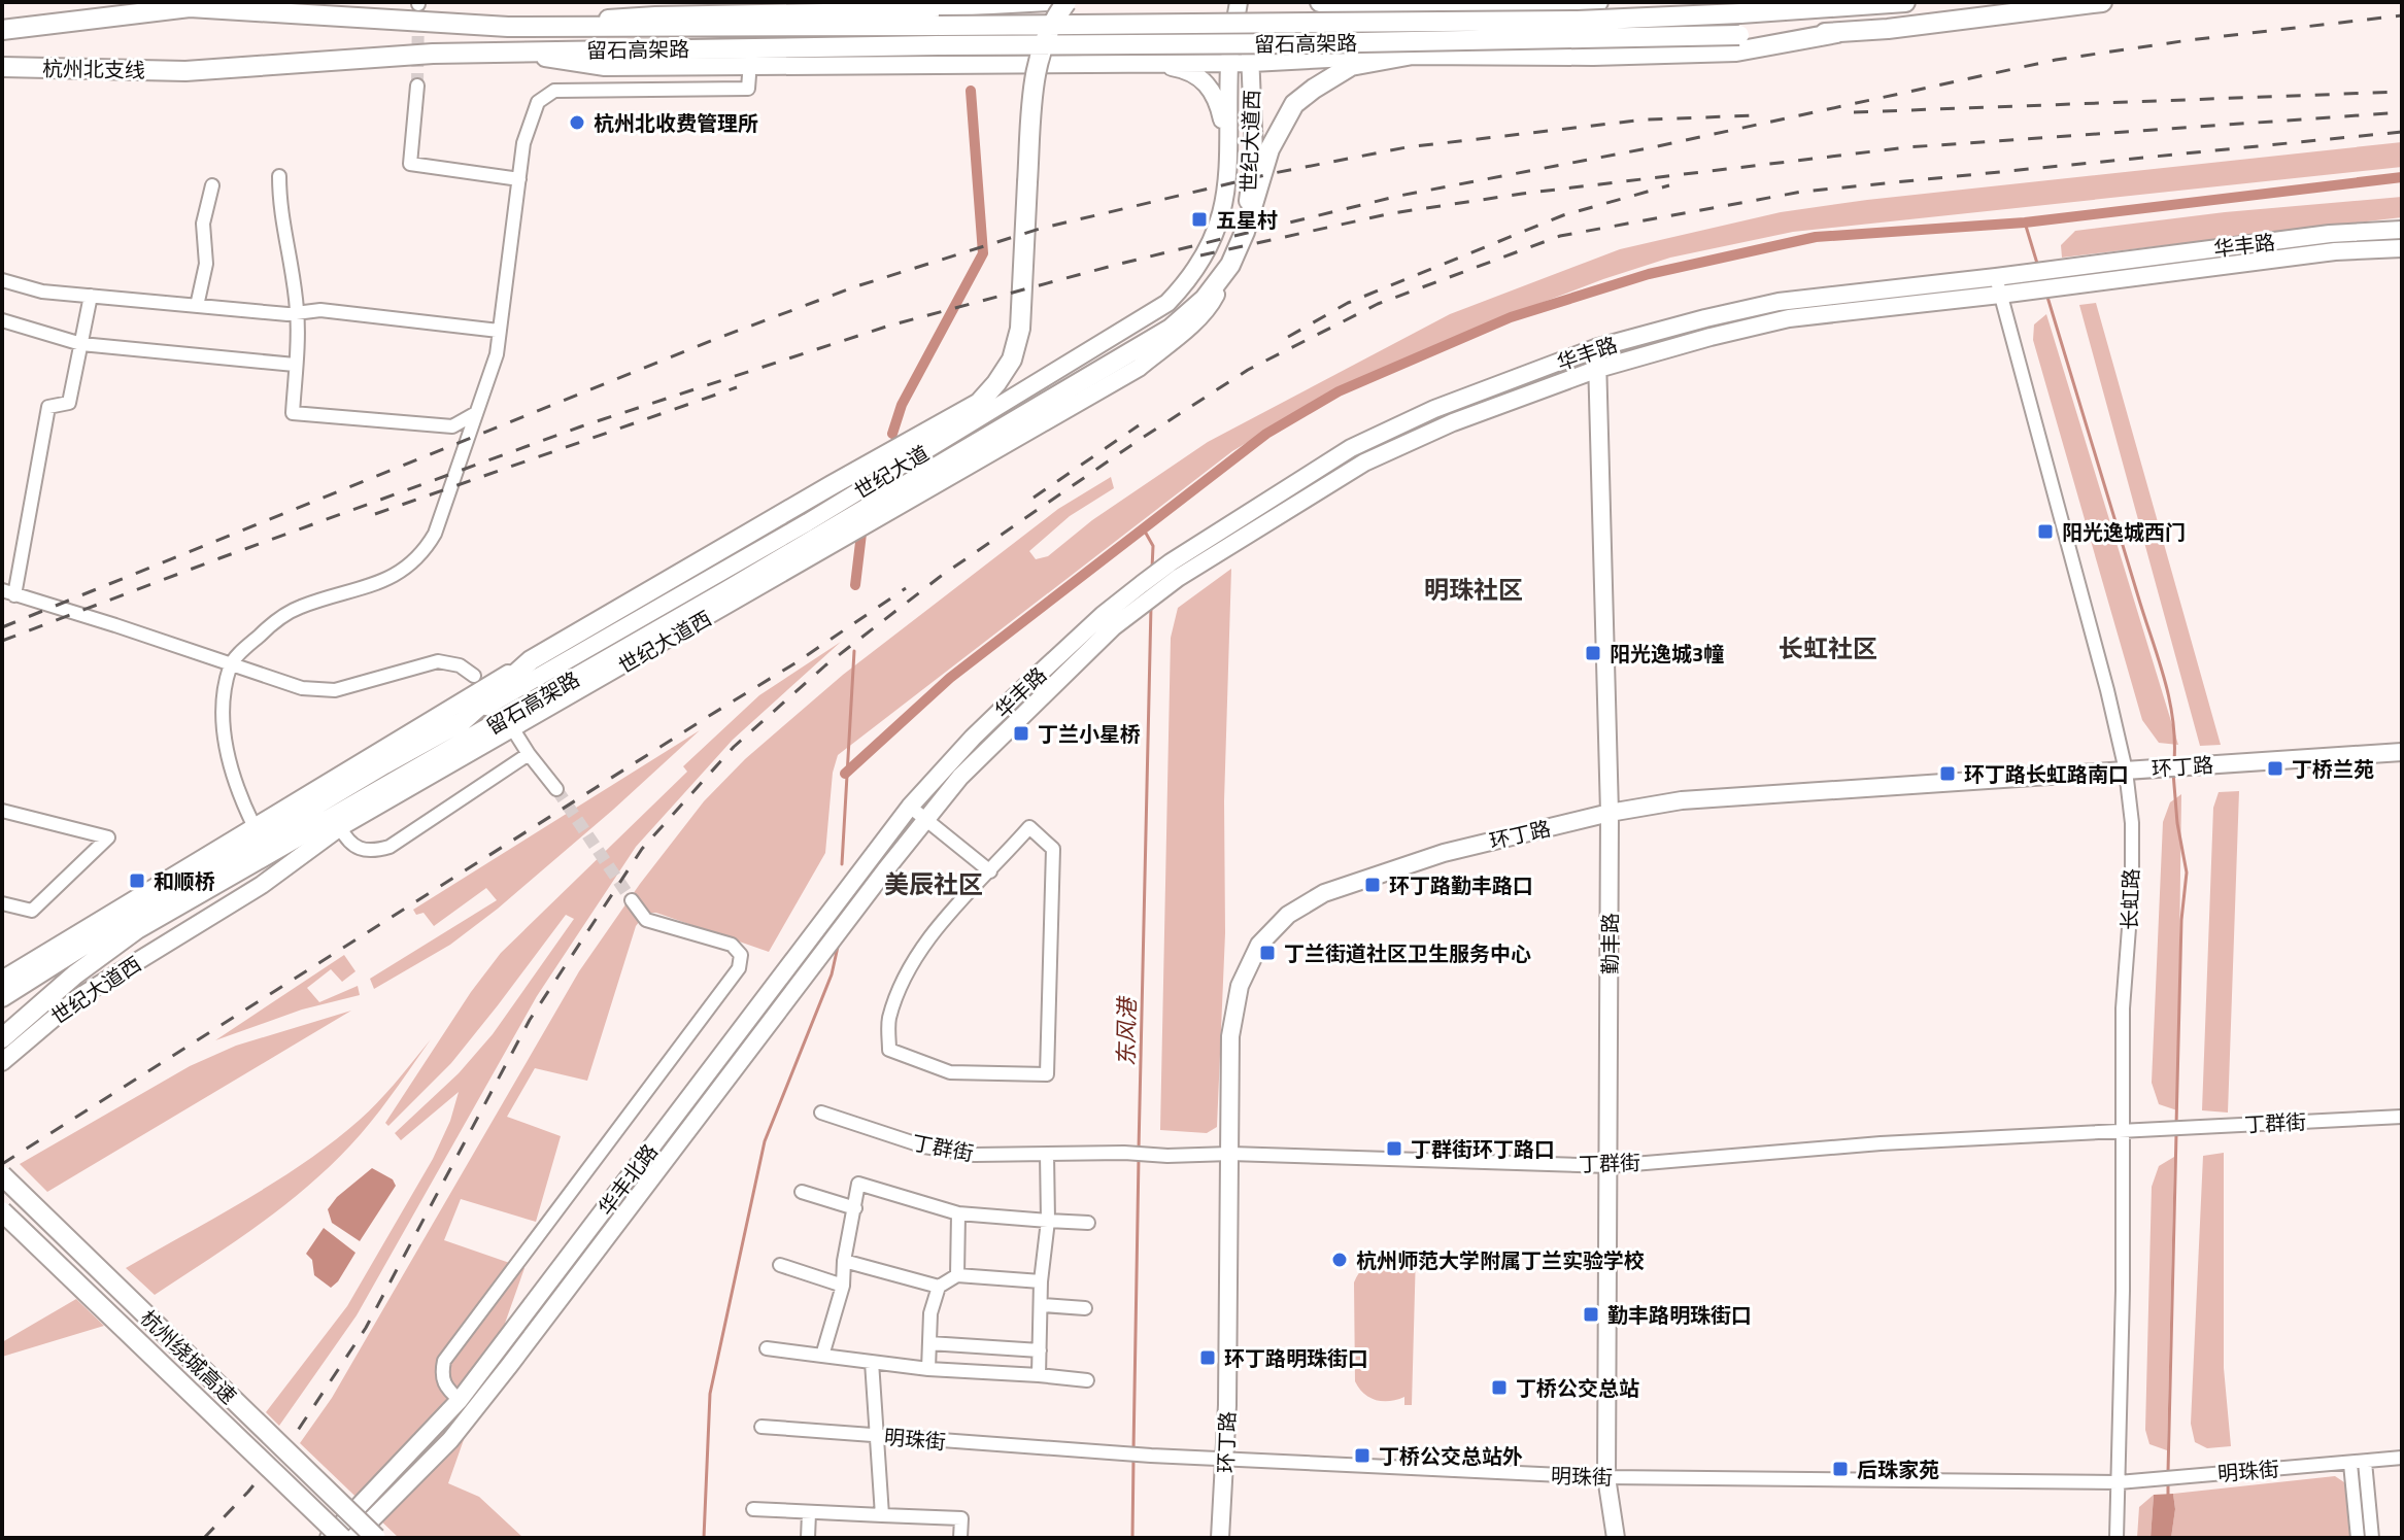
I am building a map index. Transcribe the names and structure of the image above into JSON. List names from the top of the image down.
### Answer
{
  "streets": {
    "highway": ["留石高架路", "杭州北支线", "杭州绕城高速"],
    "main road": [
      "世纪大道西",
      "华丰路",
      "世纪大道",
      "环丁路",
      "勤丰路",
      "华丰北路"
    ],
    "street": ["长虹路", "丁群街", "明珠街"]
  },
  "crossings": [
    ["留石高架路", "杭州北支线"],
    ["留石高架路", "世纪大道西"],
    ["留石高架路", "世纪大道"],
    ["世纪大道西", "世纪大道"],
    ["华丰路", "长虹路"],
    ["华丰路", "勤丰路"],
    ["华丰路", "华丰北路"],
    ["环丁路", "长虹路"],
    ["环丁路", "勤丰路"],
    ["环丁路", "丁群街"],
    ["环丁路", "明珠街"],
    ["长虹路", "丁群街"],
    ["长虹路", "明珠街"],
    ["勤丰路", "丁群街"],
    ["勤丰路", "明珠街"]
  ],
  "districts": ["明珠社区", "长虹社区", "美辰社区"],
  "water": ["东风港"],
  "places": {
    "other": ["杭州北收费管理所", "杭州师范大学附属丁兰实验学校"],
    "transit": [
      "五星村",
      "阳光逸城西门",
      "阳光逸城3幢",
      "丁兰小星桥",
      "丁桥兰苑",
      "环丁路长虹路南口",
      "和顺桥",
      "环丁路勤丰路口",
      "丁兰街道社区卫生服务中心",
      "丁群街环丁路口",
      "勤丰路明珠街口",
      "环丁路明珠街口",
      "丁桥公交总站",
      "丁桥公交总站外",
      "后珠家苑"
    ]
  }
}
